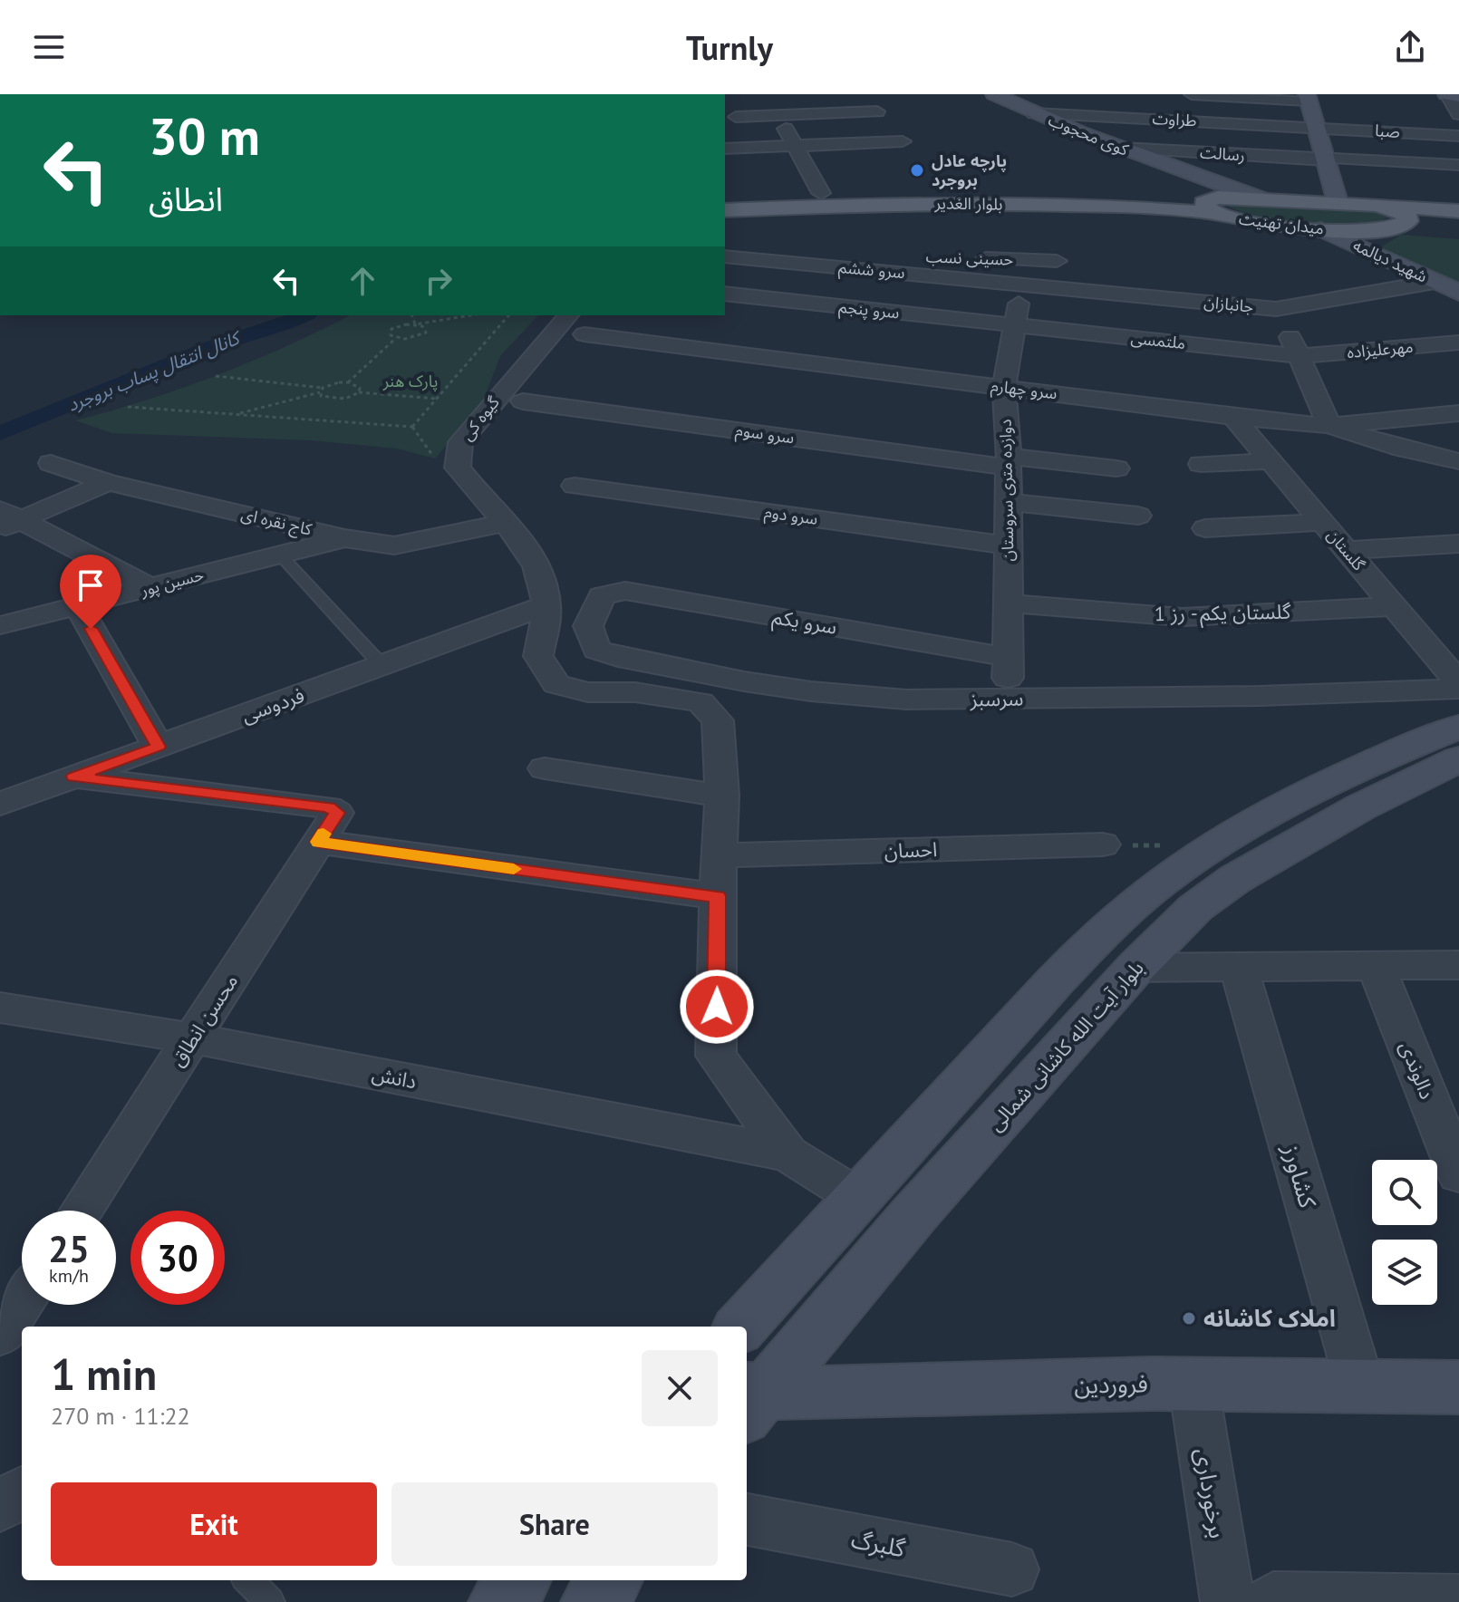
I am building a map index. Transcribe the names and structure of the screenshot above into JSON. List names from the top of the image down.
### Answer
{
  "streets": {
    "main road": ["بلوار الغدیر", "میدان تهنیت"],
    "street": [
      "طراوت",
      "صبا",
      "کوی محجوب",
      "رسالت",
      "حسینی نسب",
      "شهید دیالمه",
      "سرو ششم",
      "جانبازان",
      "سرو پنجم",
      "ملتمسی",
      "مهرعلیزاده",
      "سرو چهارم",
      "گیوه کی",
      "سرو سوم",
      "دوازده متری سروستان",
      "سرو دوم",
      "کاج نقره ای",
      "گلستان",
      "حسین پور",
      "گلستان یکم - رز 1",
      "سرو یکم",
      "سرسبز",
      "فردوسی",
      "احسان",
      "محسن انطاق",
      "بلوار آیت الله کاشانی شمالی",
      "دالوندی",
      "دانش",
      "کشاورز",
      "فروردین",
      "برخورداری",
      "گلبرگ"
    ]
  },
  "crossings": [
    ["طراوت", "صبا"],
    ["طراوت", "کوی محجوب"],
    ["کوی محجوب", "رسالت"],
    ["کوی محجوب", "میدان تهنیت"],
    ["بلوار الغدیر", "میدان تهنیت"],
    ["میدان تهنیت", "شهید دیالمه"],
    ["حسینی نسب", "سرو ششم"],
    ["شهید دیالمه", "جانبازان"],
    ["سرو ششم", "جانبازان"],
    ["سرو ششم", "دوازده متری سروستان"],
    ["جانبازان", "دوازده متری سروستان"],
    ["سرو پنجم", "ملتمسی"],
    ["سرو پنجم", "دوازده متری سروستان"],
    ["ملتمسی", "مهرعلیزاده"],
    ["ملتمسی", "دوازده متری سروستان"],
    ["سرو چهارم", "دوازده متری سروستان"],
    ["سرو چهارم", "گلستان"],
    ["گیوه کی", "کاج نقره ای"],
    ["گیوه کی", "فردوسی"],
    ["سرو سوم", "دوازده متری سروستان"],
    ["دوازده متری سروستان", "سرو دوم"],
    ["دوازده متری سروستان", "گلستان یکم - رز 1"],
    ["دوازده متری سروستان", "سرو یکم"],
    ["دوازده متری سروستان", "سرسبز"],
    ["کاج نقره ای", "حسین پور"],
    ["گلستان", "گلستان یکم - رز 1"],
    ["گلستان", "سرسبز"],
    ["سرو یکم", "سرسبز"],
    ["سرسبز", "دانش"],
    ["احسان", "دانش"],
    ["محسن انطاق", "دانش"],
    ["بلوار آیت الله کاشانی شمالی", "فروردین"],
    ["کشاورز", "فروردین"],
    ["فروردین", "برخورداری"]
  ],
  "water": ["کانال انتقال پساب بروجرد"],
  "parks": ["پارک هنر"],
  "places": ["پارچه عادل بروجرد", "املاک کاشانه"],
  "page": {
    "header": "Turnly",
    "turn": ["30 m", "انطاق"],
    "speed": "25 km/h",
    "limit": "30",
    "heading": ["1 min", "270 m · 11:22"],
    "buttons": ["Exit", "Share"]
  }
}
